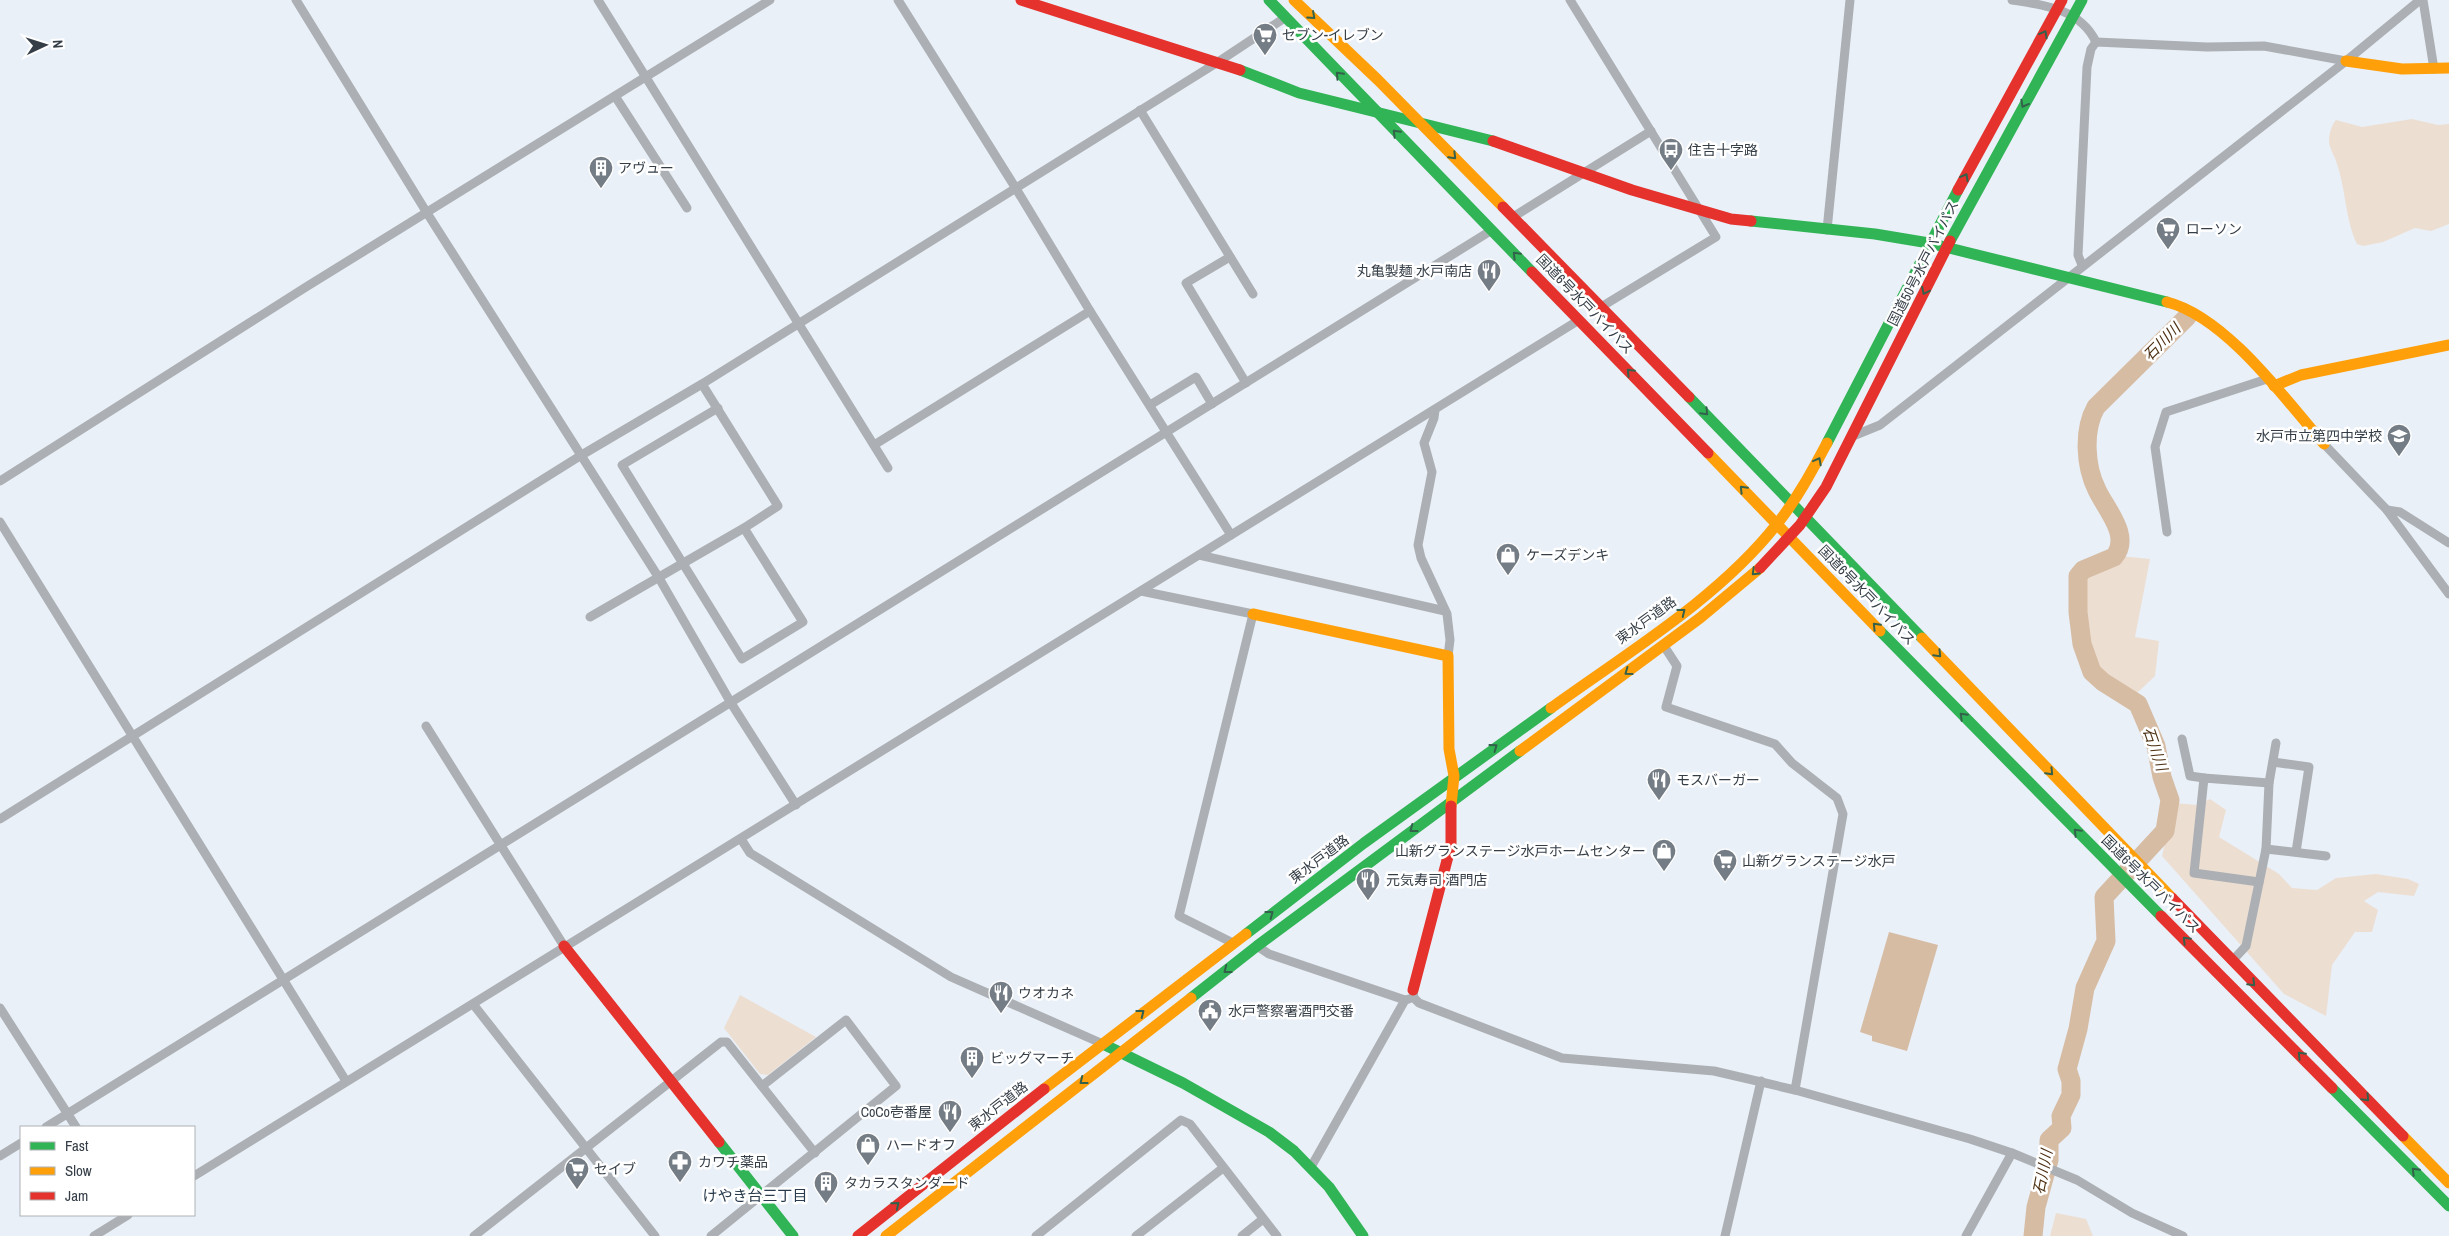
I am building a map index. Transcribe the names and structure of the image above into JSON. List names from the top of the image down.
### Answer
{
  "streets": {
    "main road": ["国道50号水戸バイパス", "国道6号水戸バイパス", "東水戸道路"]
  },
  "crossings": [
    ["国道50号水戸バイパス", "国道6号水戸バイパス"],
    ["国道50号水戸バイパス", "東水戸道路"],
    ["国道6号水戸バイパス", "東水戸道路"]
  ],
  "districts": ["けやき台三丁目"],
  "water": ["石川川"],
  "places": {
    "supermarket": [
      "セブン-イレブン",
      "ローソン",
      "山新グランステージ水戸",
      "セイブ"
    ],
    "bus stop": ["住吉十字路"],
    "building": ["アヴュー", "ビッグマーチ", "タカラスタンダード"],
    "restaurant": [
      "丸亀製麺 水戸南店",
      "モスバーガー",
      "元気寿司 酒門店",
      "ウオカネ",
      "CoCo壱番屋"
    ],
    "school or university": ["水戸市立第四中学校"],
    "shop": ["ケーズデンキ", "山新グランステージ水戸ホームセンター", "ハードオフ"],
    "public building": ["水戸警察署酒門交番"],
    "pharmacy": ["カワチ薬品"]
  },
  "legend": ["Fast", "Slow", "Jam"],
  "north": "right"
}
